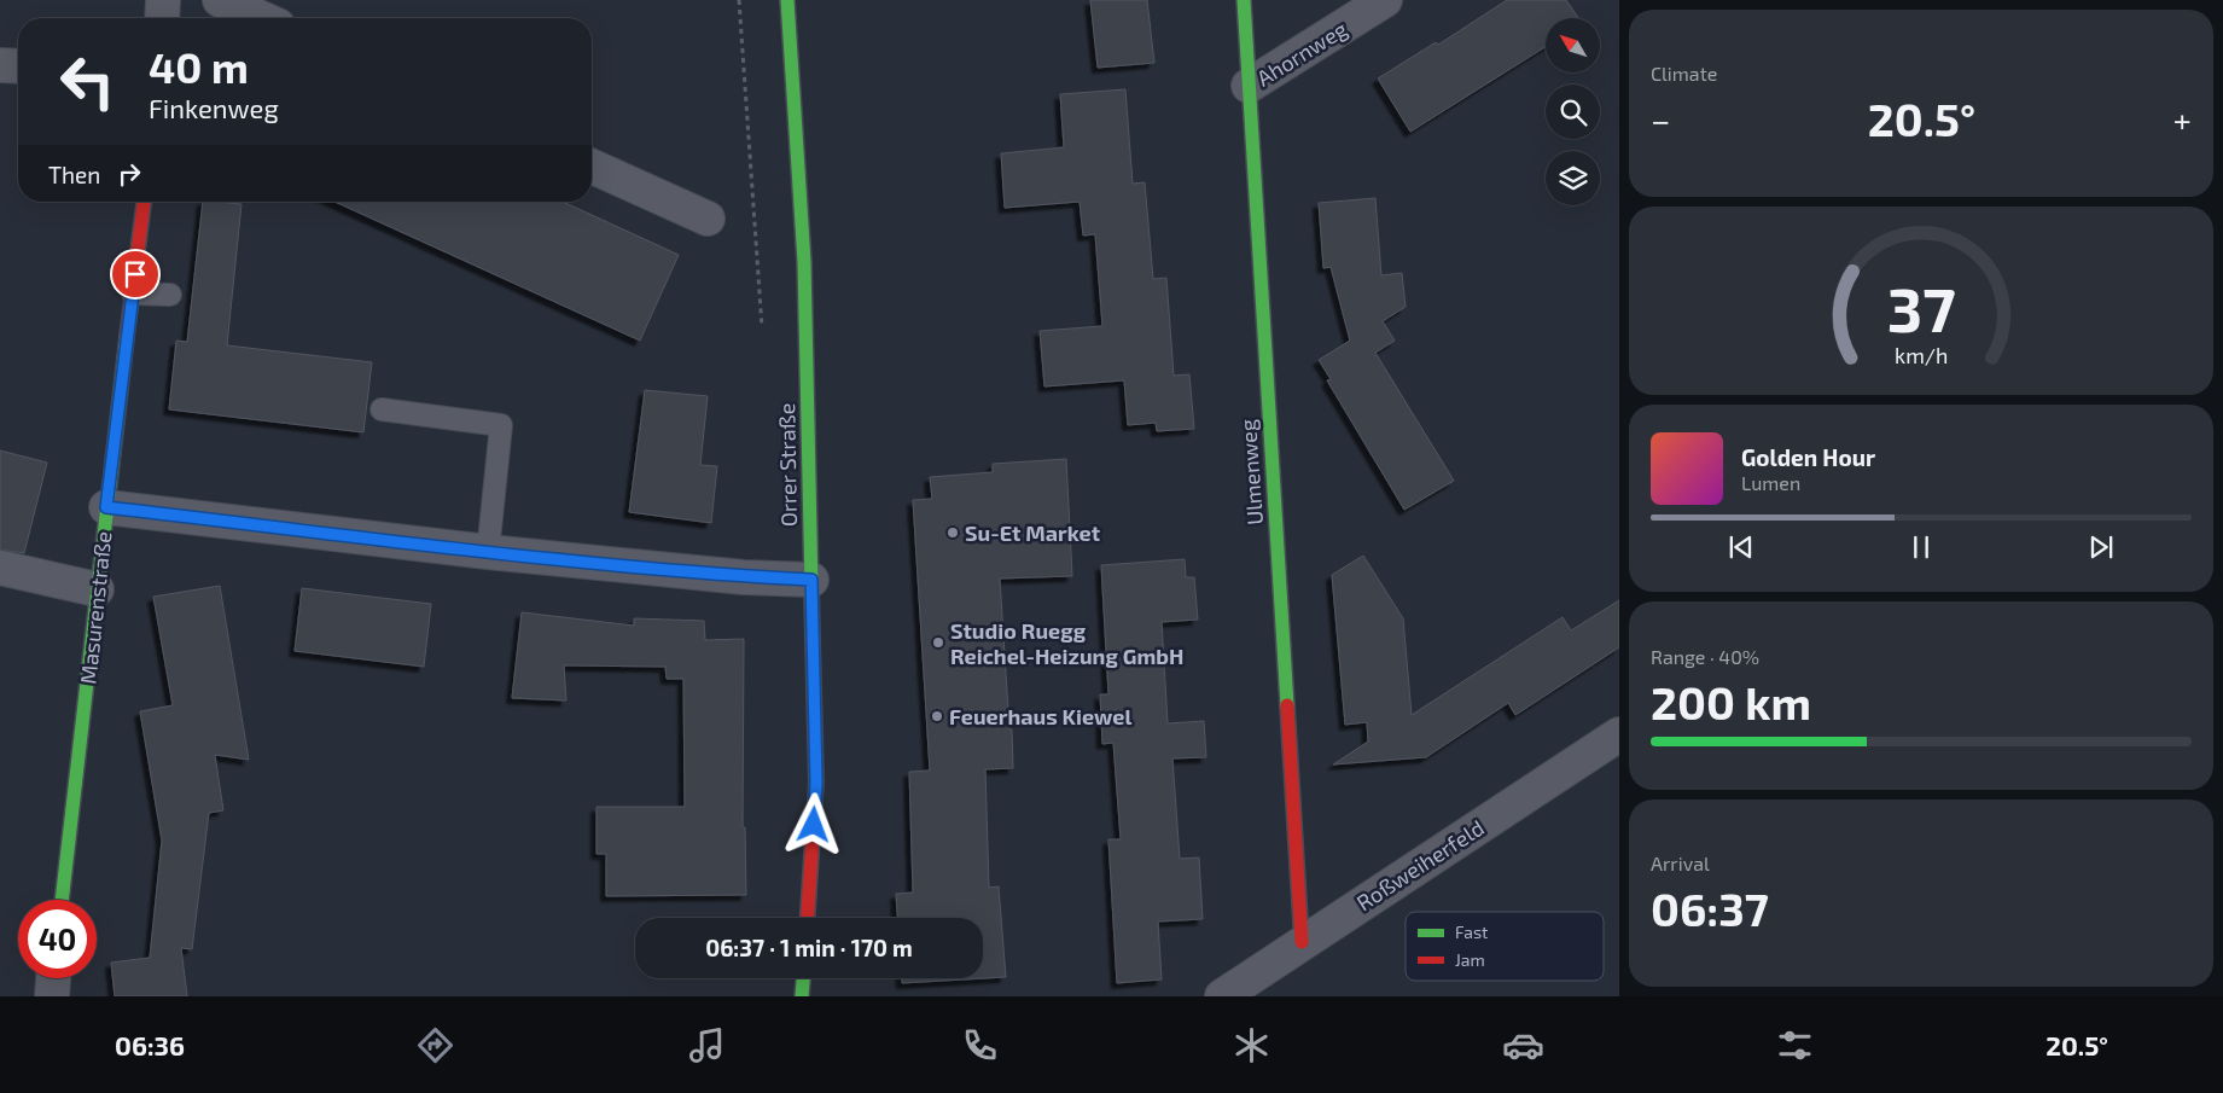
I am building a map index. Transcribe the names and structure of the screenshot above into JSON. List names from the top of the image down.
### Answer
{
  "streets": {
    "street": [
      "Ahornweg",
      "Orrer Straße",
      "Ulmenweg",
      "Masurenstraße",
      "Roßweiherfeld"
    ]
  },
  "crossings": [
    ["Ahornweg", "Ulmenweg"],
    ["Ulmenweg", "Roßweiherfeld"]
  ],
  "places": ["Su-Et Market", "Studio Ruegg Reichel-Heizung GmbH", "Feuerhaus Kiewel"],
  "legend": ["Fast", "Jam"],
  "north": "top left",
  "page": {
    "tile": [
      "Climate",
      ["Range · 40%", "200 km"],
      ["Arrival", "06:37"]
    ],
    "turn": ["40 m", "Finkenweg"],
    "heat": ["−", "20.5°", "+"],
    "then": "Then",
    "song": ["Golden Hour", "Lumen"],
    "limit": "40",
    "trip": "06:37 · 1 min · 170 m",
    "tabs": ["06:36", "20.5°"],
    "gauge": ["37", "km/h"]
  }
}
